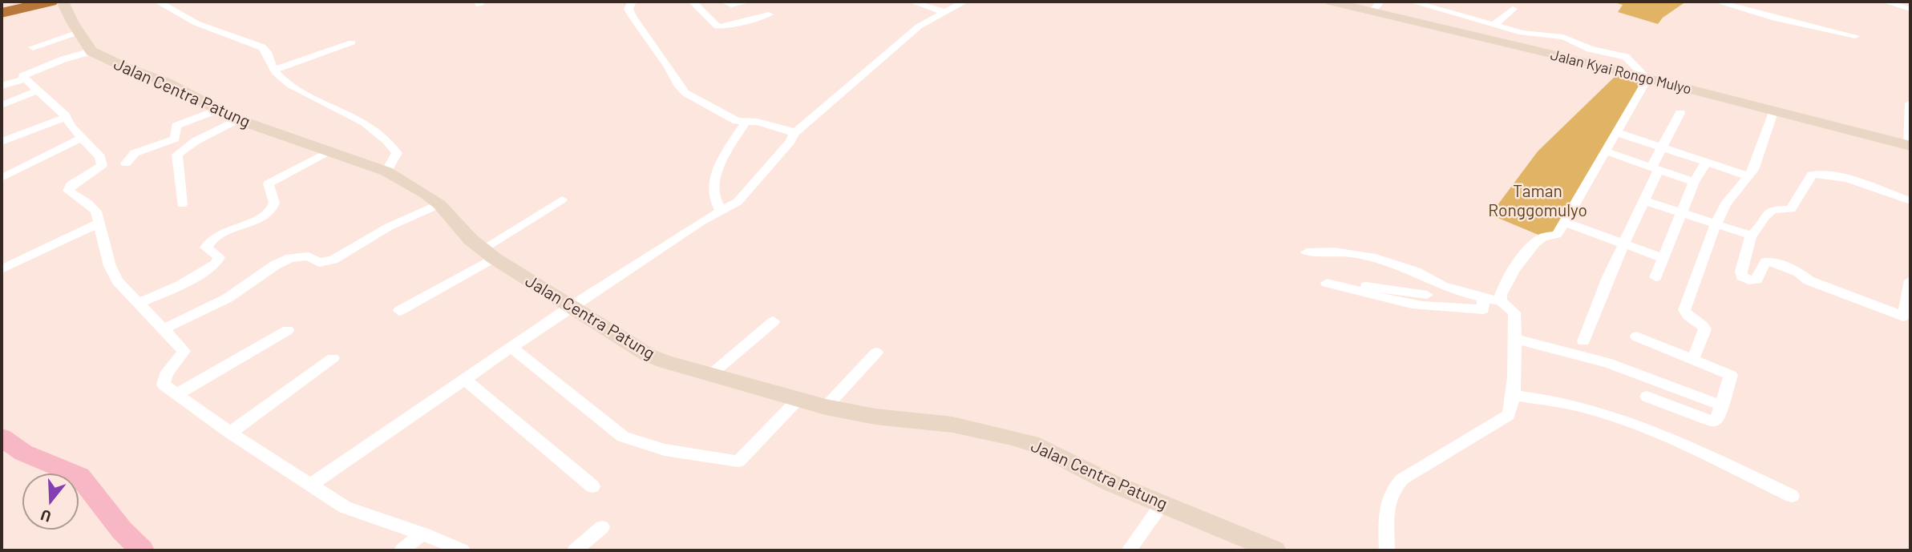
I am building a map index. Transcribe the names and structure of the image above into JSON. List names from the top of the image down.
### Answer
{
  "streets": {
    "street": ["Jalan Kyai Rongo Mulyo", "Jalan Centra Patung"]
  },
  "parks": ["Taman Ronggomulyo"],
  "north": "bottom"
}
